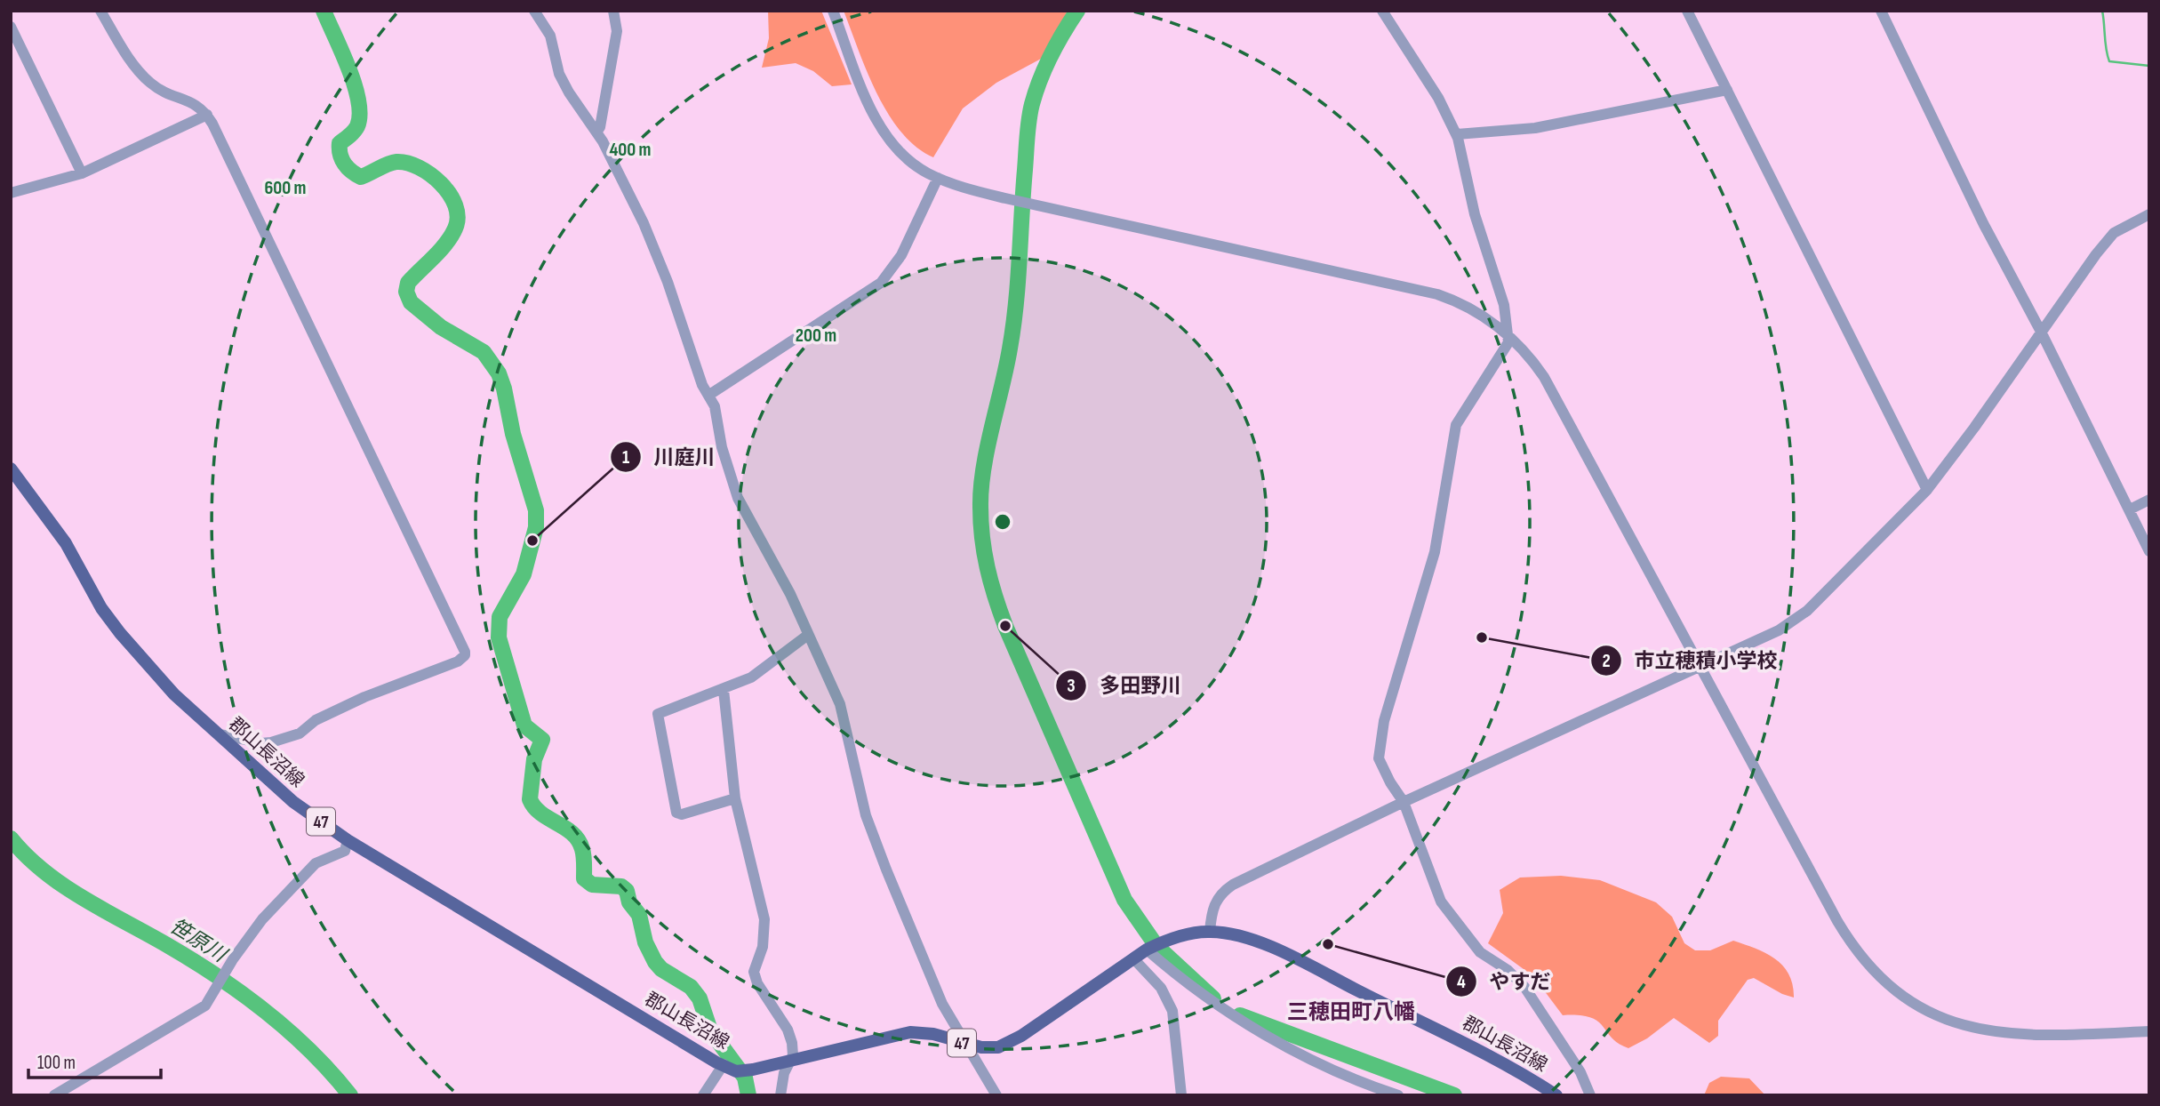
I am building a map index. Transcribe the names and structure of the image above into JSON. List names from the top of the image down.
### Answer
{
  "streets": {
    "main road": ["郡山長沼線", "47"]
  },
  "districts": ["三穂田町八幡"],
  "water": ["笹原川"],
  "places": [
    "川庭川",
    "多田野川",
    "市立穂積小学校",
    "やすだ"
  ],
  "scale_bar": "100 m",
  "rings": ["400 m", "600 m", "200 m"]
}
